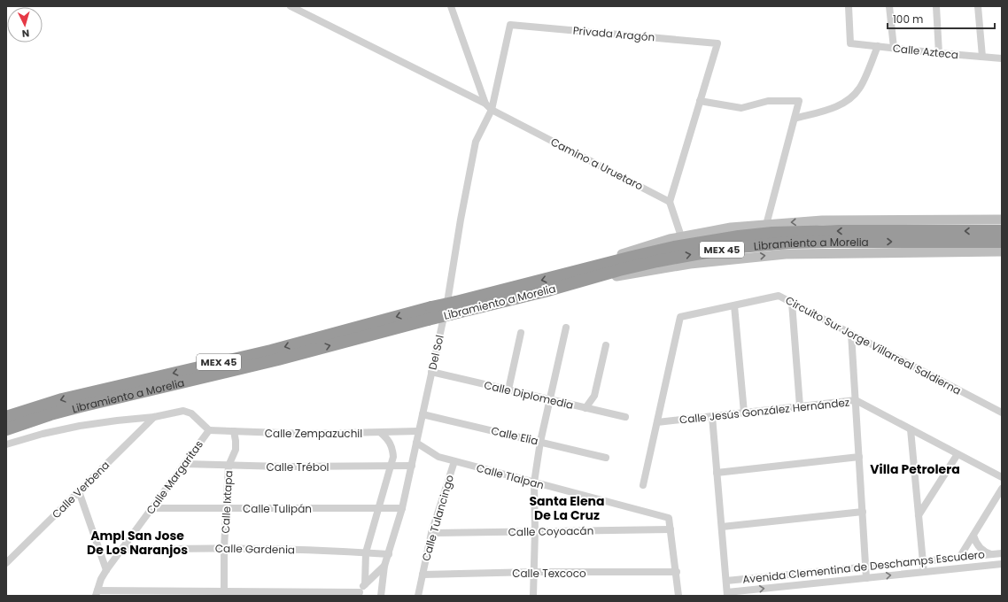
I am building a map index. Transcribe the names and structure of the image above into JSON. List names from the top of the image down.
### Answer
{
  "streets": {
    "highway": ["Libramiento a Morelia", "MEX 45"],
    "street": [
      "Privada Aragón",
      "Calle Azteca",
      "Camino a Uruetaro",
      "Circuito Sur Jorge Villarreal Saldierna",
      "Del Sol",
      "Calle Diplomedia",
      "Calle Jesús González Hernández",
      "Calle Zempazuchil",
      "Calle Elia",
      "Calle Trébol",
      "Calle Tlalpan",
      "Calle Margaritas",
      "Calle Verbena",
      "Calle Ixtapa",
      "Calle Tulipán",
      "Calle Tulancingo",
      "Calle Coyoacán",
      "Calle Gardenia",
      "Avenida Clementina de Deschamps Escudero",
      "Calle Texcoco"
    ]
  },
  "crossings": [
    ["Privada Aragón", "Del Sol"],
    ["Camino a Uruetaro", "Del Sol"],
    ["Circuito Sur Jorge Villarreal Saldierna", "Calle Jesús González Hernández"],
    ["Del Sol", "Calle Diplomedia"],
    ["Del Sol", "Calle Zempazuchil"],
    ["Del Sol", "Calle Elia"],
    ["Del Sol", "Calle Trébol"],
    ["Del Sol", "Calle Tlalpan"],
    ["Del Sol", "Calle Tulipán"],
    ["Del Sol", "Calle Gardenia"],
    ["Calle Zempazuchil", "Calle Margaritas"],
    ["Calle Zempazuchil", "Calle Ixtapa"],
    ["Calle Trébol", "Calle Margaritas"],
    ["Calle Trébol", "Calle Ixtapa"],
    ["Calle Tlalpan", "Calle Tulancingo"],
    ["Calle Tlalpan", "Calle Coyoacán"],
    ["Calle Margaritas", "Calle Tulipán"],
    ["Calle Margaritas", "Calle Gardenia"],
    ["Calle Ixtapa", "Calle Tulipán"],
    ["Calle Ixtapa", "Calle Gardenia"],
    ["Calle Tulancingo", "Calle Coyoacán"],
    ["Calle Tulancingo", "Calle Texcoco"]
  ],
  "districts": ["Villa Petrolera", "Santa Elena De La Cruz", "Ampl San Jose De Los Naranjos"],
  "scale_bar": "100 m",
  "north": "bottom"
}
